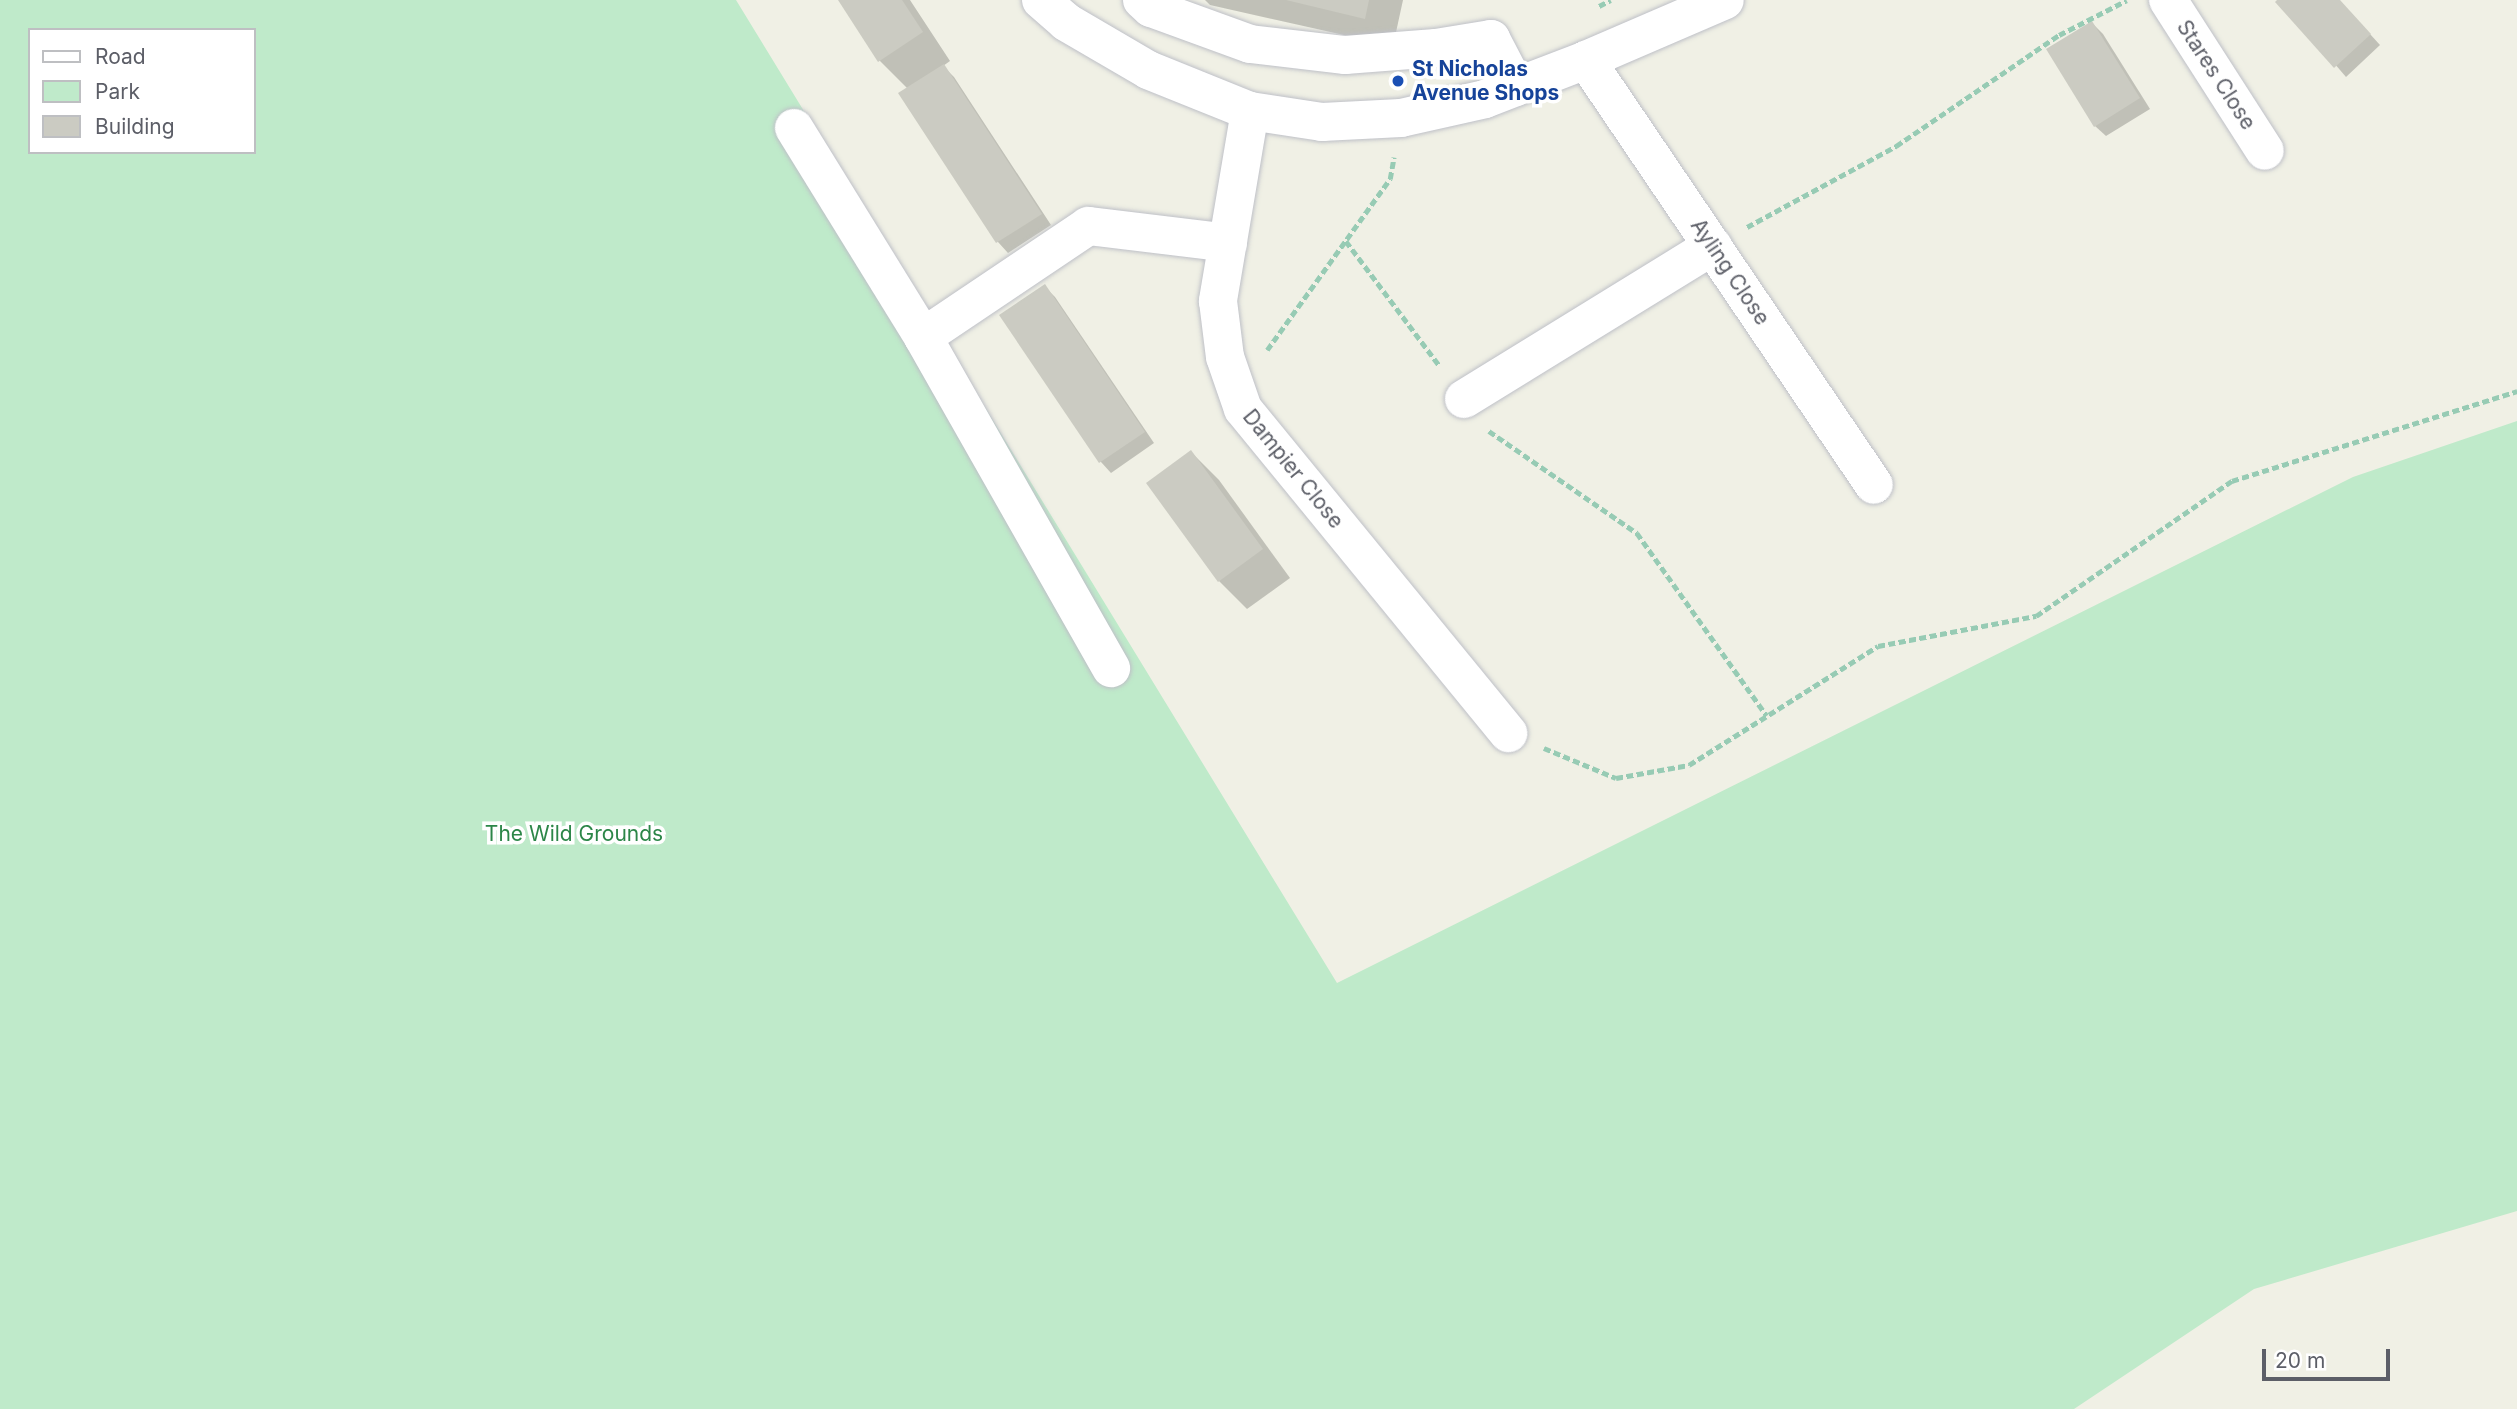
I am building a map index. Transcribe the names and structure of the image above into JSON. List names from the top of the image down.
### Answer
{
  "streets": {
    "street": ["Stares Close", "Ayling Close", "Dampier Close"]
  },
  "parks": ["The Wild Grounds"],
  "places": ["St Nicholas Avenue Shops"],
  "legend": ["Road", "Park", "Building"],
  "scale_bar": "20 m"
}
